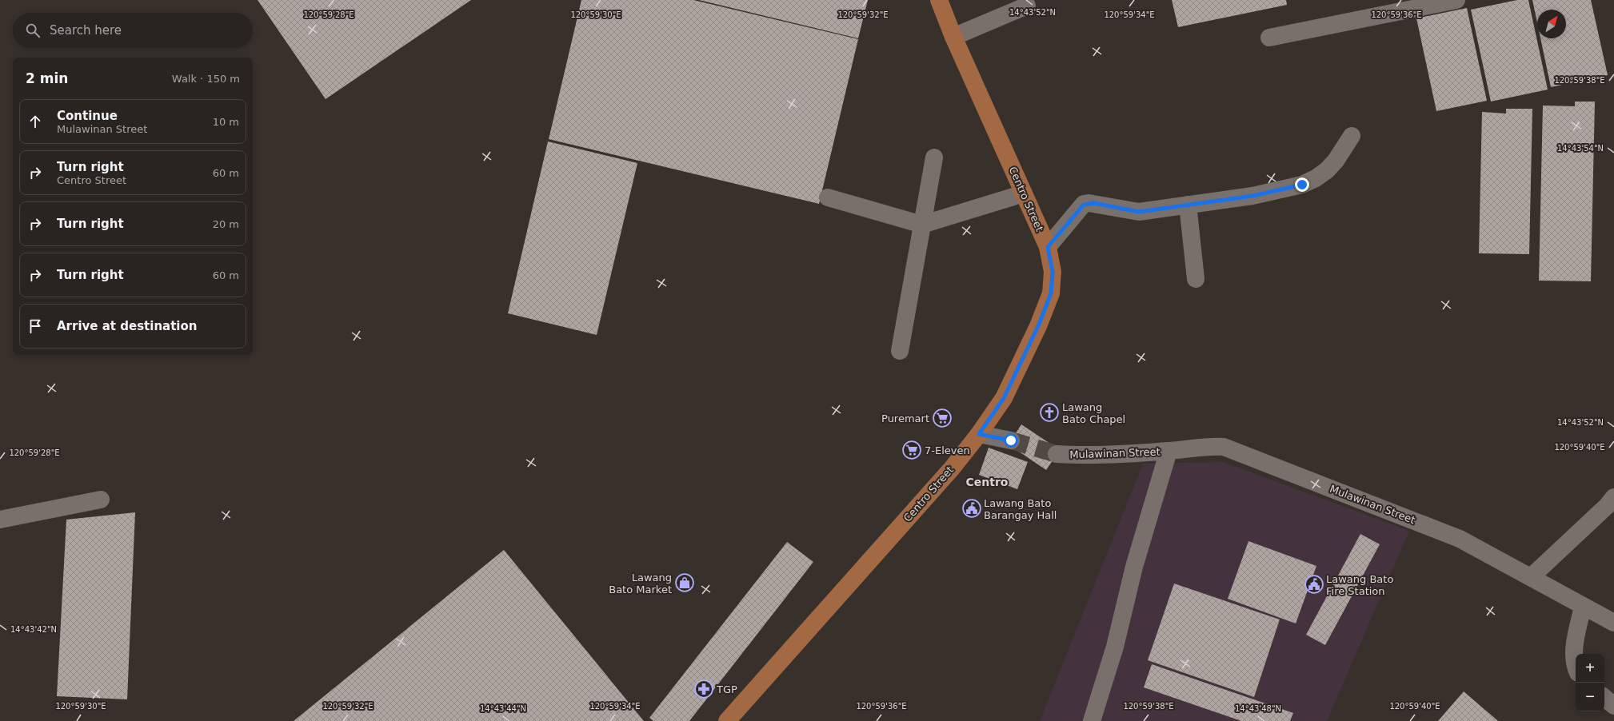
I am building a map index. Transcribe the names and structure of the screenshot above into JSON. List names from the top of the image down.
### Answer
{
  "streets": {
    "main road": ["Centro Street"],
    "street": ["Mulawinan Street"]
  },
  "districts": ["Centro"],
  "places": {
    "church": ["Lawang Bato Chapel"],
    "supermarket": ["Puremart", "7-Eleven"],
    "public building": ["Lawang Bato Barangay Hall", "Lawang Bato Fire Station"],
    "shop": ["Lawang Bato Market"],
    "pharmacy": ["TGP"]
  },
  "north": "top right",
  "page": {
    "search": "Search here",
    "heading": ["2 min", "Walk · 150 m"],
    "list": [
      ["Continue", "Mulawinan Street", "10 m"],
      ["Turn right", "Centro Street", "60 m"],
      ["Turn right", "20 m"],
      ["Turn right", "60 m"],
      "Arrive at destination"
    ],
    "map_buttons": ["+", "−"]
  },
  "coordinates": [
    "14°43'52\"N",
    "120°59'28\"E",
    "120°59'30\"E",
    "120°59'32\"E",
    "120°59'34\"E",
    "120°59'36\"E",
    "120°59'38\"E",
    "14°43'54\"N",
    "120°59'40\"E",
    "14°43'42\"N",
    "14°43'44\"N",
    "14°43'48\"N"
  ]
}
